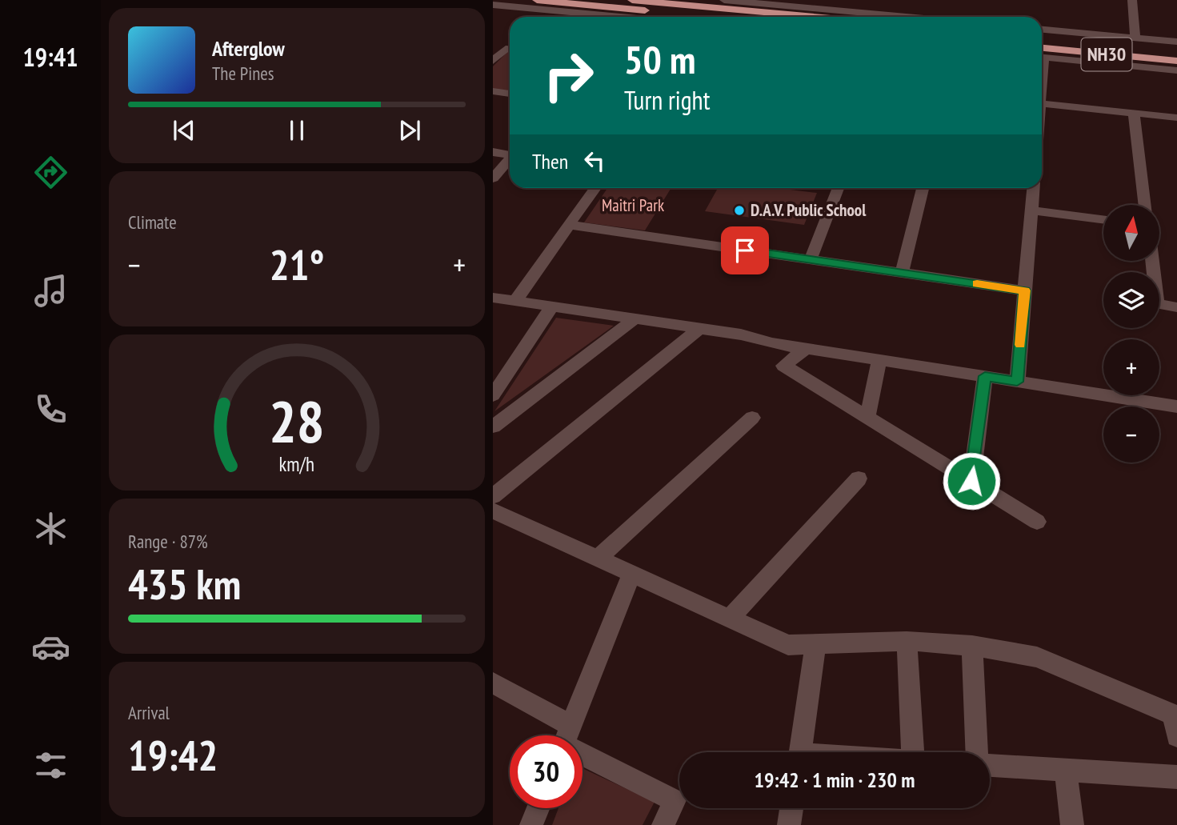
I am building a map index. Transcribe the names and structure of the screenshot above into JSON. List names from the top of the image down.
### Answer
{
  "streets": {
    "highway": ["NH30"]
  },
  "parks": ["Maitri Park"],
  "places": ["D.A.V. Public School"],
  "north": "top",
  "page": {
    "tabs": "19:41",
    "turn": ["50 m", "Turn right"],
    "song": ["Afterglow", "The Pines"],
    "then": "Then",
    "tile": [
      "Climate",
      ["Range · 87%", "435 km"],
      ["Arrival", "19:42"]
    ],
    "map_buttons": ["+", "−"],
    "heat": ["−", "21°", "+"],
    "limit": "30",
    "trip": "19:42 · 1 min · 230 m",
    "gauge": ["28", "km/h"]
  }
}
